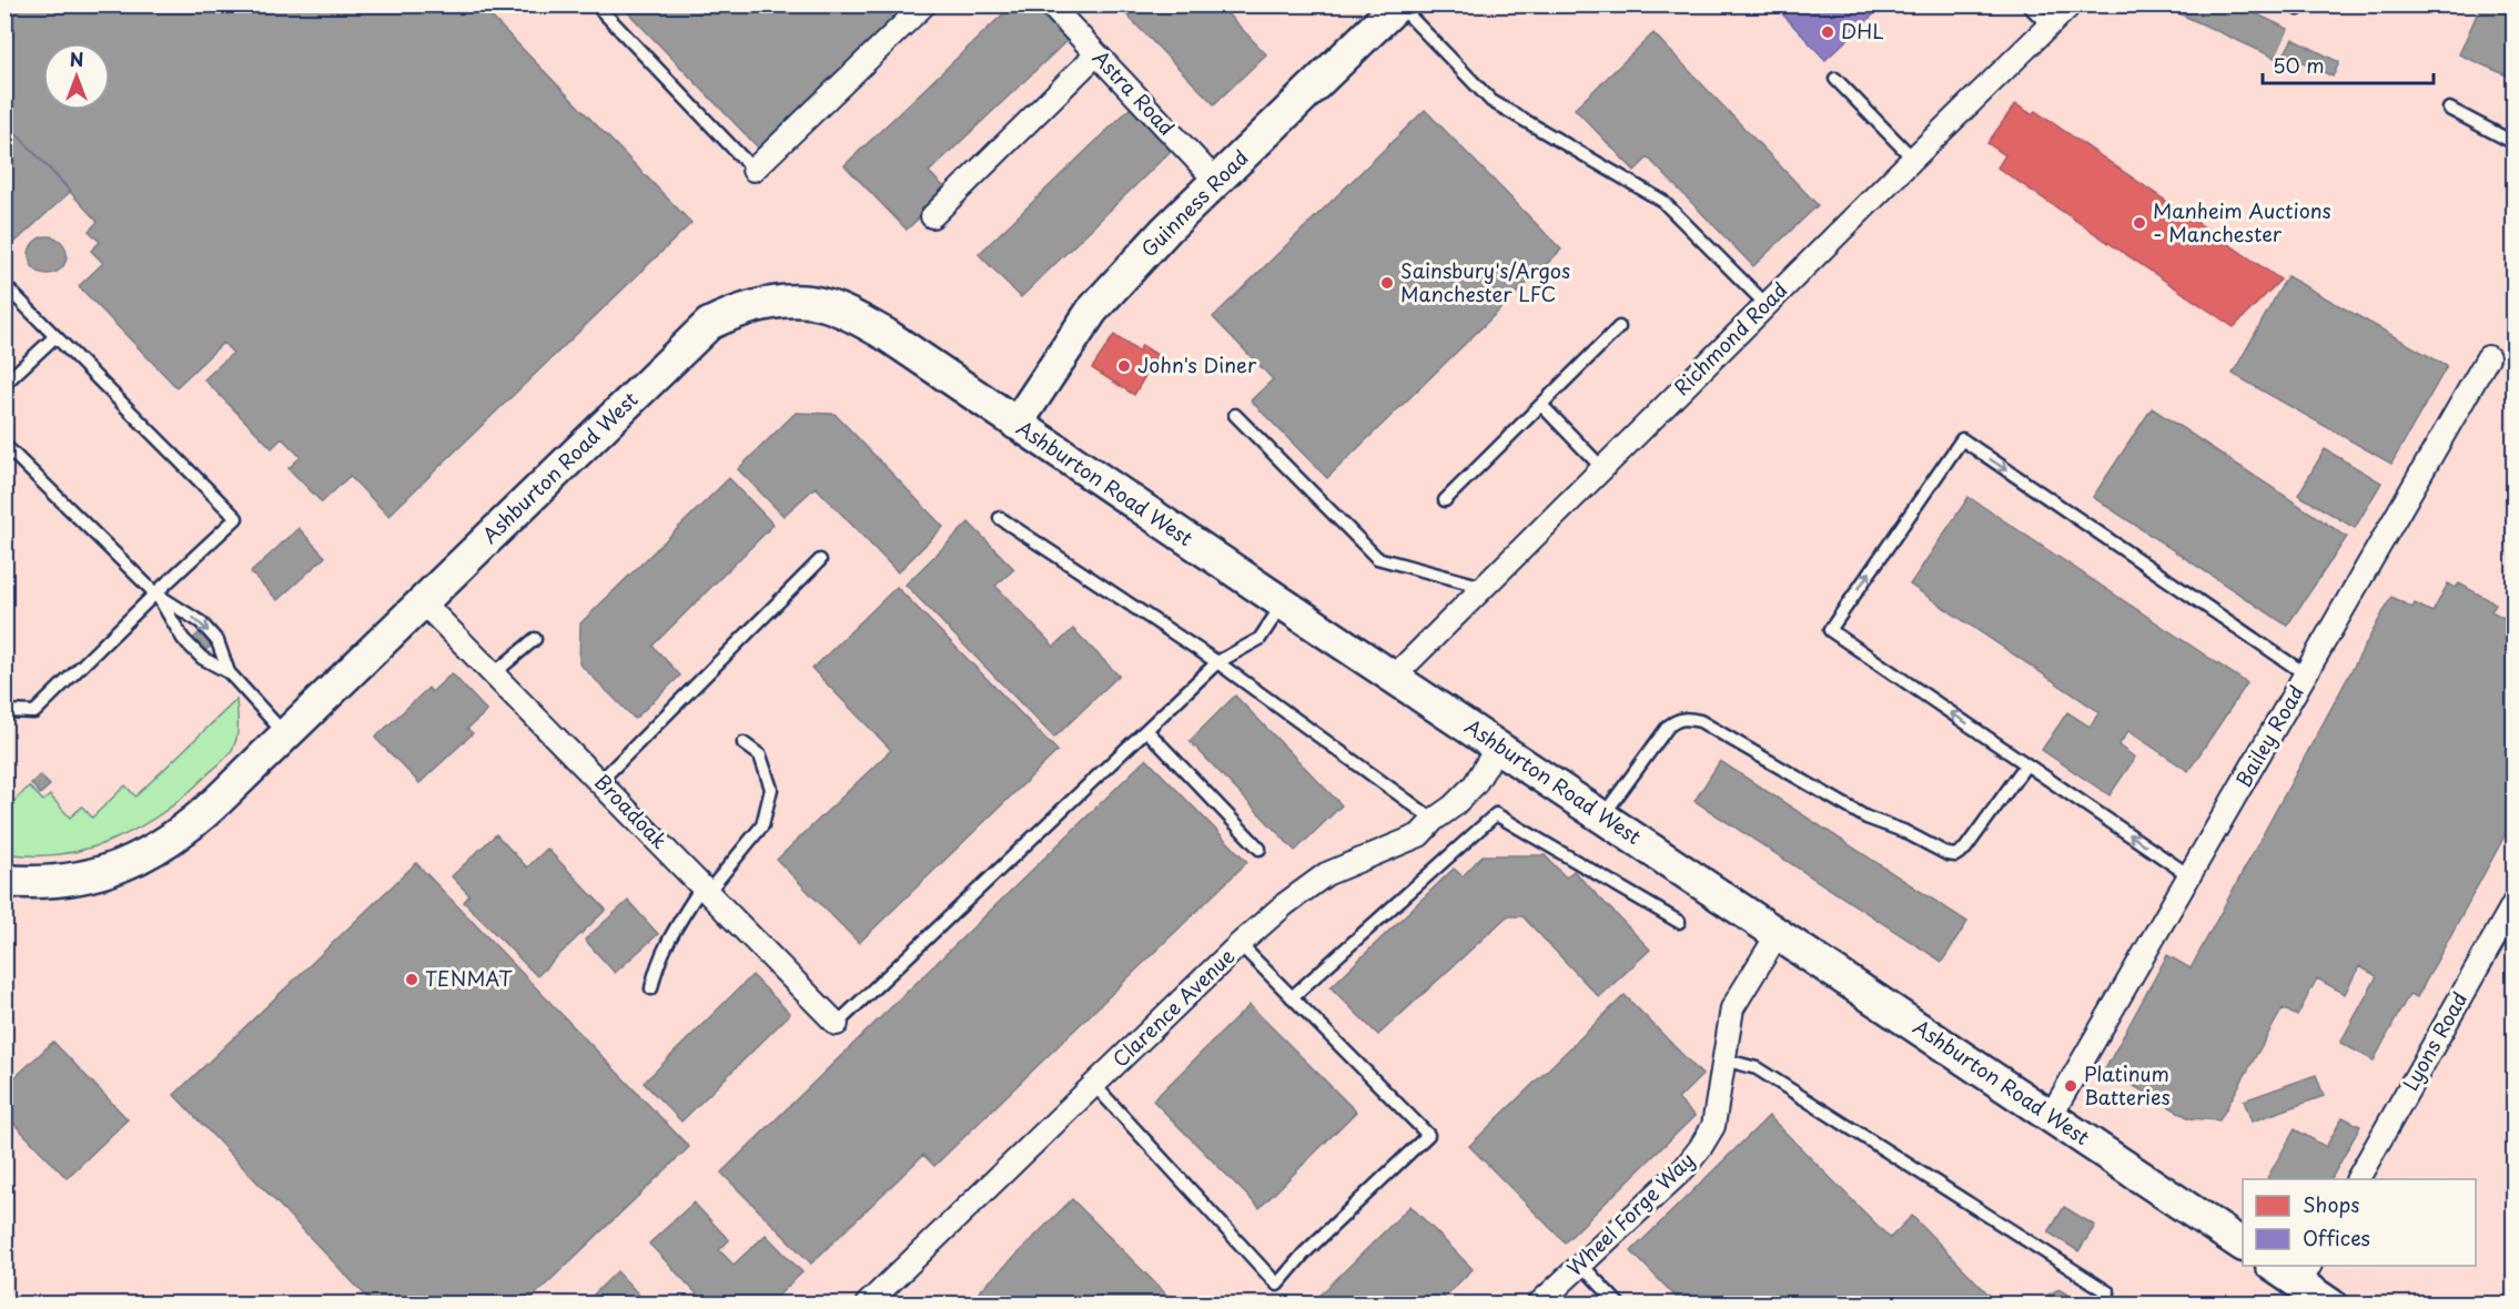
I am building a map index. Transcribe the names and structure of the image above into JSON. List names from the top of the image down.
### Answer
{
  "streets": {
    "main road": ["Guinness Road", "Ashburton Road West"],
    "street": [
      "Astra Road",
      "Richmond Road",
      "Bailey Road",
      "Broadoak",
      "Clarence Avenue",
      "Lyons Road",
      "Wheel Forge Way"
    ]
  },
  "crossings": [
    ["Astra Road", "Guinness Road"],
    ["Guinness Road", "Ashburton Road West"],
    ["Richmond Road", "Ashburton Road West"],
    ["Ashburton Road West", "Bailey Road"],
    ["Ashburton Road West", "Broadoak"],
    ["Ashburton Road West", "Clarence Avenue"],
    ["Ashburton Road West", "Wheel Forge Way"]
  ],
  "places": [
    "DHL",
    "Manheim Auctions - Manchester",
    "Sainsbury's/Argos Manchester LFC",
    "John's Diner",
    "TENMAT",
    "Platinum Batteries"
  ],
  "legend": ["Shops", "Offices"],
  "scale_bar": "50 m",
  "north": "top"
}
